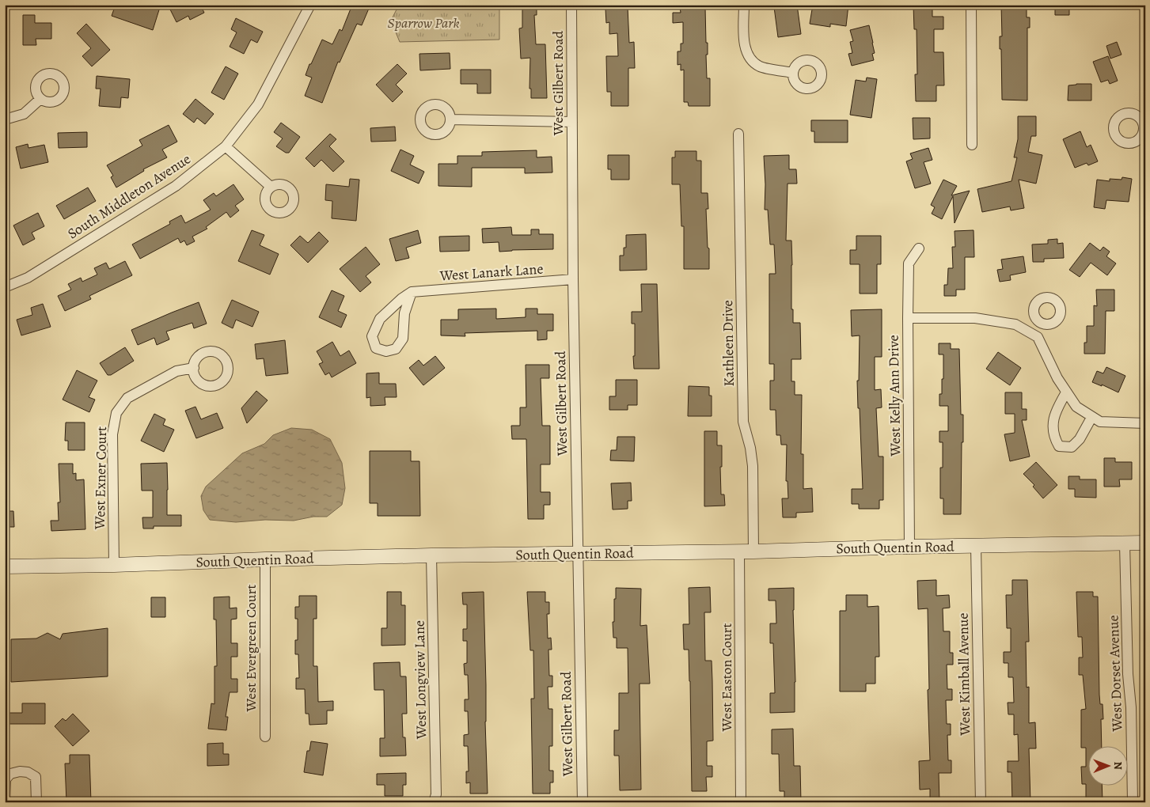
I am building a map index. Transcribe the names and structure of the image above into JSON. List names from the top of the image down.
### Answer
{
  "streets": {
    "main road": ["South Quentin Road"],
    "street": [
      "West Gilbert Road",
      "South Middleton Avenue",
      "West Lanark Lane",
      "Kathleen Drive",
      "West Kelly Ann Drive",
      "West Exner Court",
      "West Evergreen Court",
      "West Dorset Avenue",
      "West Kimball Avenue",
      "West Easton Court",
      "West Longview Lane"
    ]
  },
  "crossings": [
    ["West Gilbert Road", "West Lanark Lane"],
    ["West Gilbert Road", "South Quentin Road"],
    ["Kathleen Drive", "South Quentin Road"],
    ["West Kelly Ann Drive", "South Quentin Road"],
    ["West Exner Court", "South Quentin Road"],
    ["South Quentin Road", "West Evergreen Court"],
    ["South Quentin Road", "West Dorset Avenue"],
    ["South Quentin Road", "West Kimball Avenue"],
    ["South Quentin Road", "West Easton Court"],
    ["South Quentin Road", "West Longview Lane"]
  ],
  "parks": ["Sparrow Park"],
  "north": "right"
}
